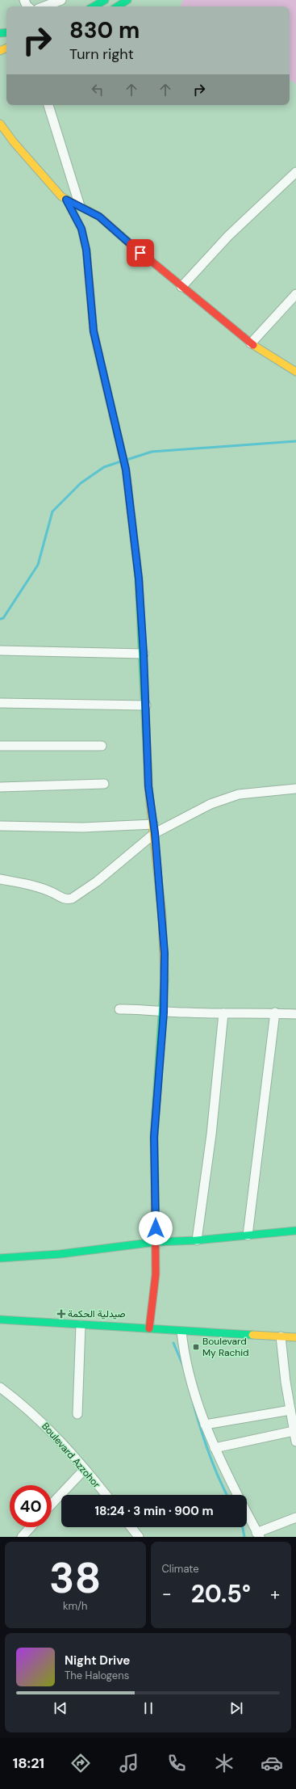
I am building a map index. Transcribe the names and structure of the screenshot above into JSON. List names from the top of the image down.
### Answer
{
  "streets": {
    "street": ["Boulevard Azzohor"]
  },
  "places": {
    "health": ["صيدلية الحكمة"],
    "transit": ["Boulevard My Rachid"]
  },
  "page": {
    "turn": ["830 m", "Turn right"],
    "limit": "40",
    "trip": "18:24 · 3 min · 900 m",
    "tile": [
      ["38", "km/h"],
      "Climate"
    ],
    "heat": ["−", "20.5°", "+"],
    "song": ["Night Drive", "The Halogens"],
    "tabs": "18:21"
  }
}
